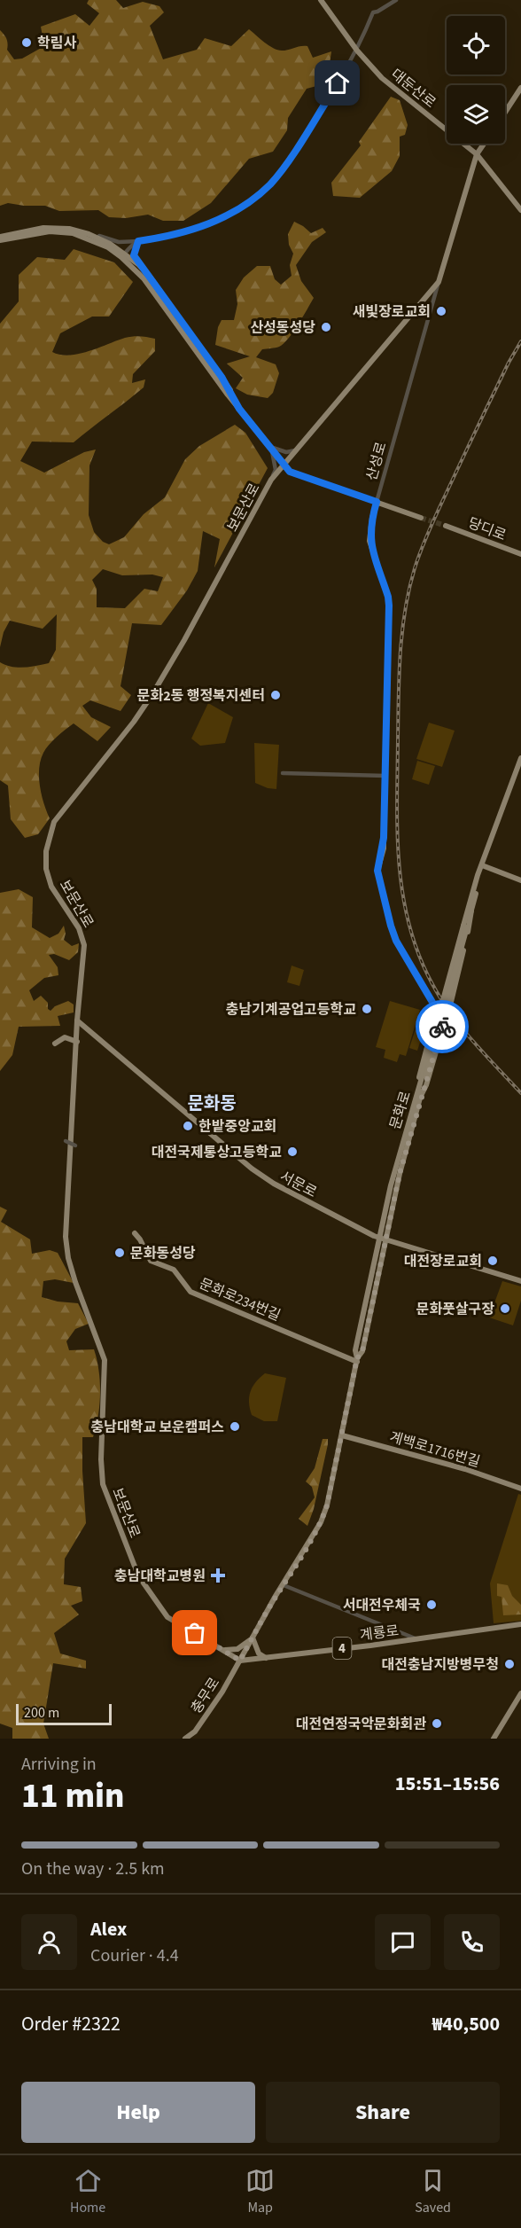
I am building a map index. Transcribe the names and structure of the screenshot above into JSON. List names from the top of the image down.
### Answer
{
  "streets": {
    "main road": [
      "대둔산로",
      "산성로",
      "보문산로",
      "당디로",
      "문화로",
      "서문로",
      "문화로234번길",
      "계백로1716번길",
      "계룡로",
      "4",
      "충무로"
    ]
  },
  "crossings": [
    ["대둔산로", "보문산로"],
    ["산성로", "보문산로"],
    ["산성로", "문화로"],
    ["보문산로", "문화로"],
    ["보문산로", "서문로"],
    ["보문산로", "계룡로"],
    ["보문산로", "충무로"],
    ["문화로", "서문로"],
    ["문화로", "문화로234번길"],
    ["문화로", "계백로1716번길"],
    ["문화로", "계룡로"],
    ["문화로", "충무로"],
    ["계룡로", "충무로"]
  ],
  "districts": ["문화동"],
  "places": {
    "other": [
      "학림사",
      "새빛장로교회",
      "산성동성당",
      "문화2동 행정복지센터",
      "충남기계공업고등학교",
      "한밭중앙교회",
      "대전국제통상고등학교",
      "문화동성당",
      "대전장로교회",
      "문화풋살구장",
      "충남대학교 보운캠퍼스",
      "서대전우체국",
      "대전충남지방병무청",
      "대전연정국악문화회관"
    ],
    "health": ["충남대학교병원"]
  },
  "scale_bar": "200 m",
  "page": {
    "scale": "200 m",
    "heading": ["11 min", "Arriving in", "15:51–15:56"],
    "panel": [
      "Alex",
      "Courier · 4.4",
      "Order #2322",
      "₩40,500"
    ],
    "bar": "On the way · 2.5 km",
    "buttons": ["Help", "Share"],
    "tabs": ["Home", "Map", "Saved"]
  }
}
